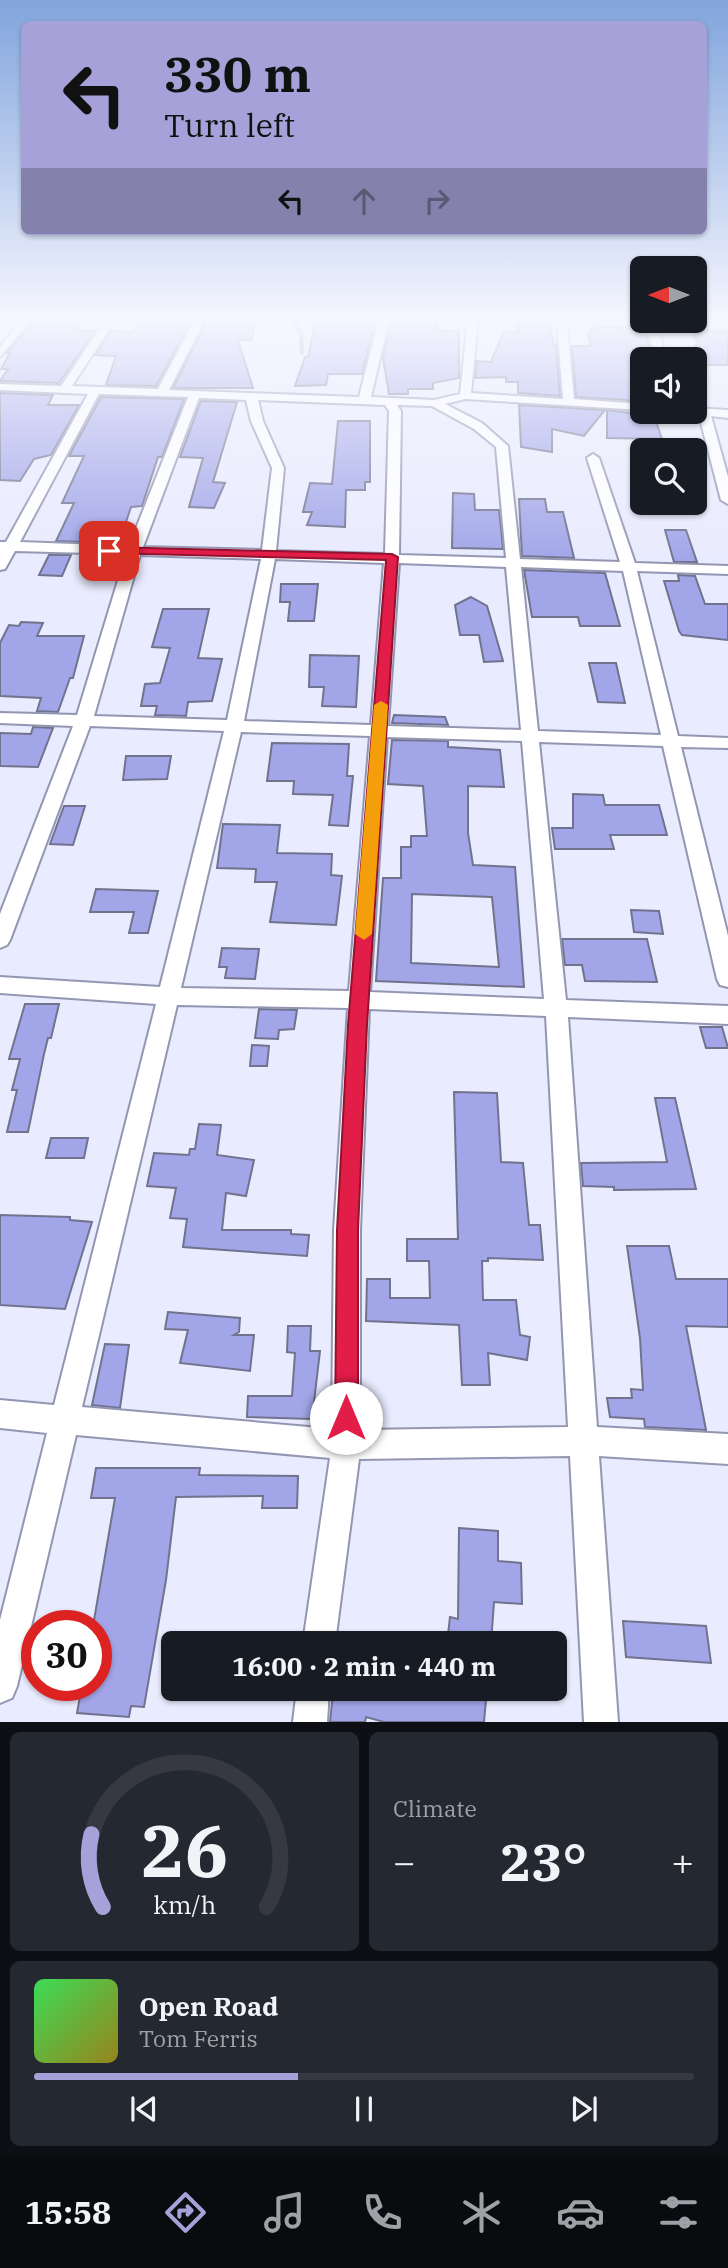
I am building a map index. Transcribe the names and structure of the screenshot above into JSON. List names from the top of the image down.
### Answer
{
  "north": "left",
  "page": {
    "turn": ["330 m", "Turn left"],
    "limit": "30",
    "trip": "16:00 · 2 min · 440 m",
    "tile": "Climate",
    "heat": ["−", "23°", "+"],
    "song": ["Open Road", "Tom Ferris"],
    "tabs": "15:58",
    "gauge": ["26", "km/h"]
  }
}
